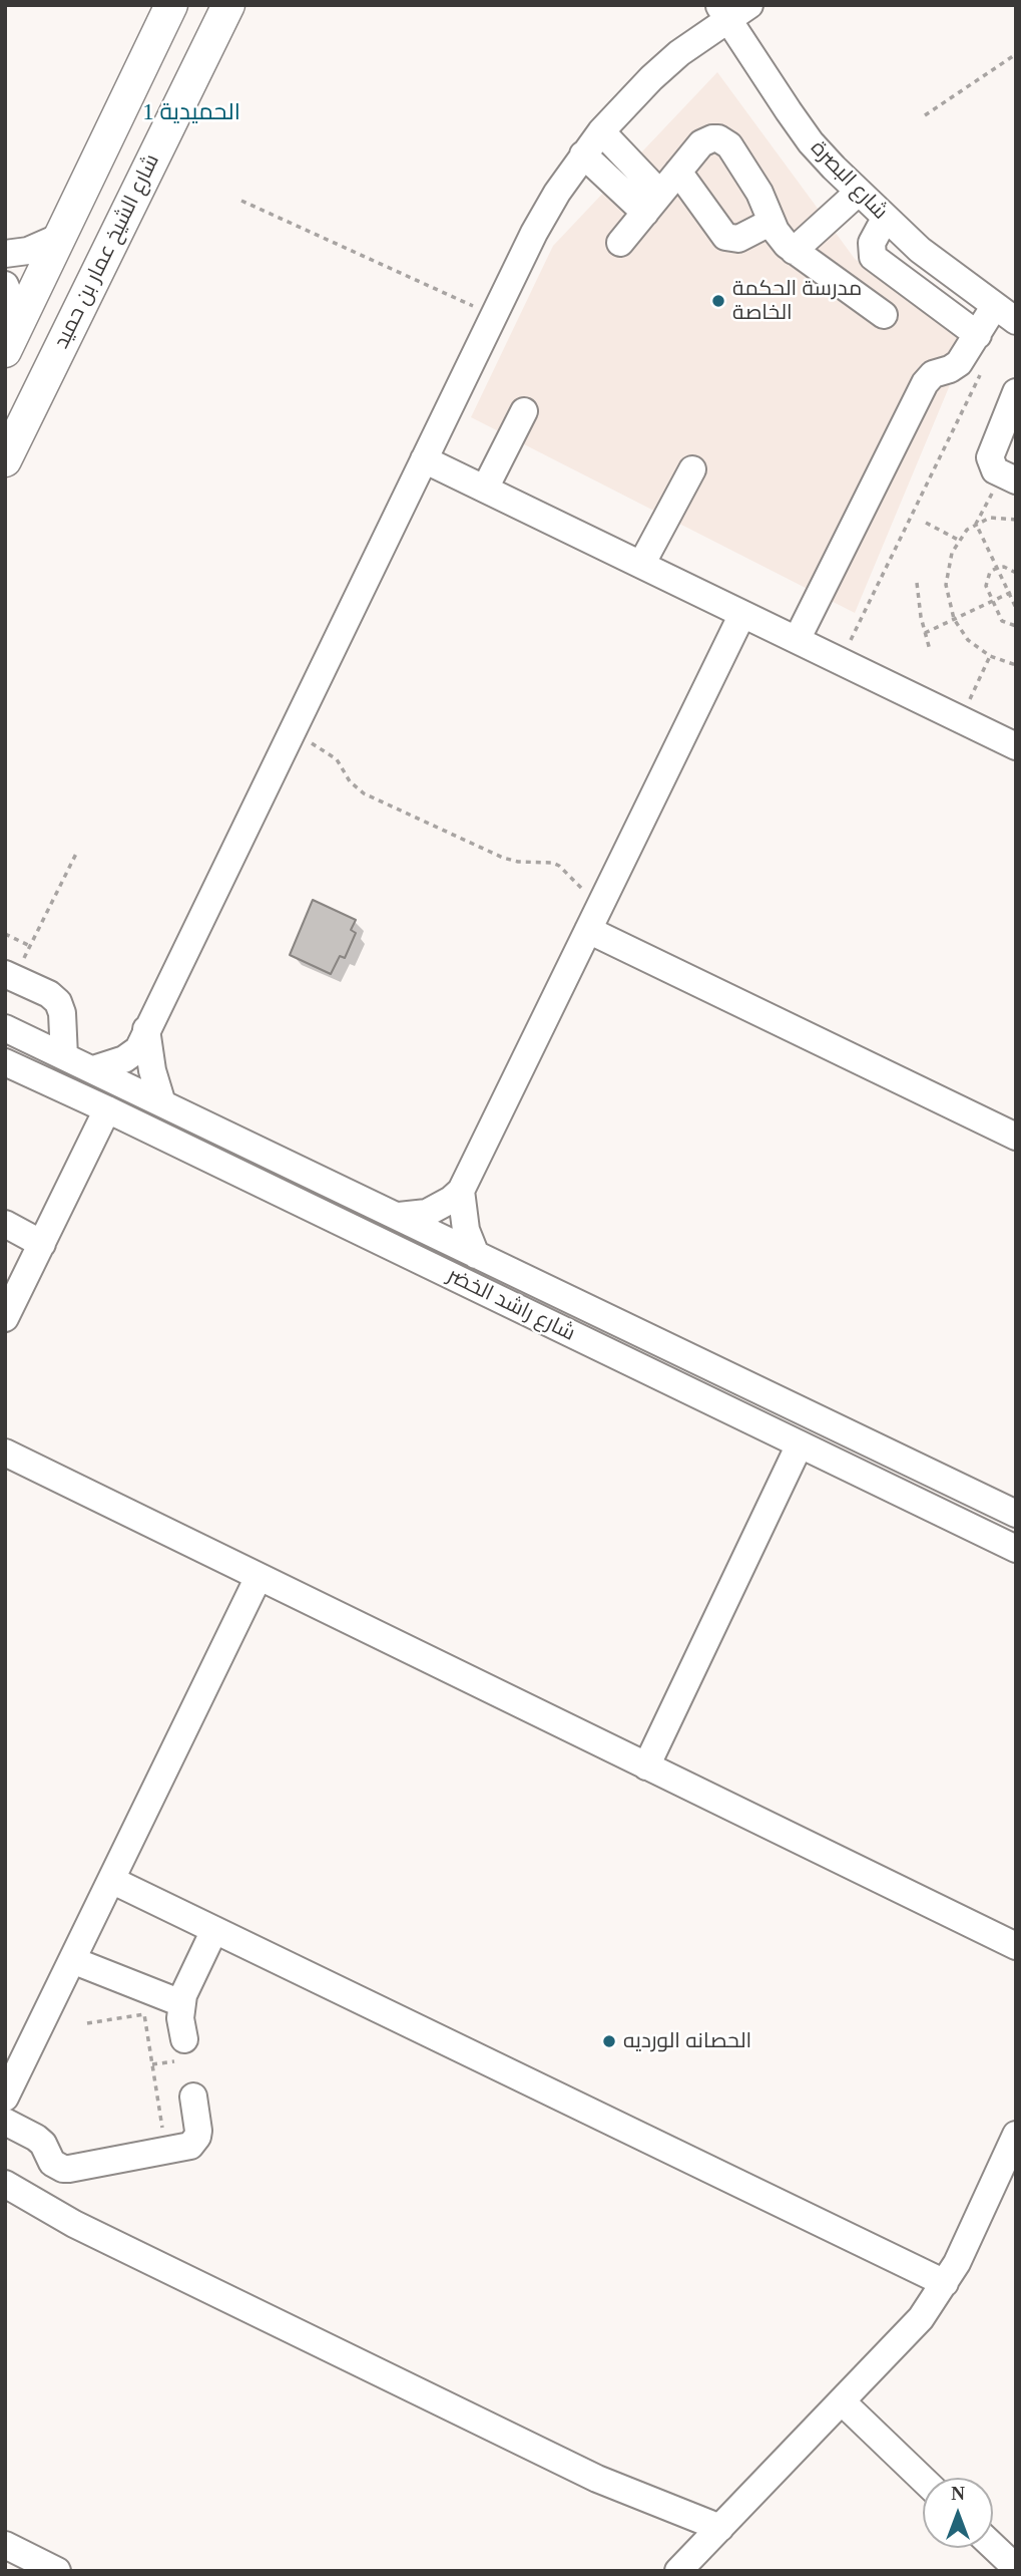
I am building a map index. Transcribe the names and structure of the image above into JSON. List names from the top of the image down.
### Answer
{
  "streets": {
    "main road": ["شارع الشيخ عمار بن حميد"],
    "street": ["شارع البصرة", "شارع راشد الخضر"]
  },
  "districts": ["الحميدية 1"],
  "places": ["مدرسة الحكمة الخاصة", "الحصانه الورديه"],
  "north": "top"
}
